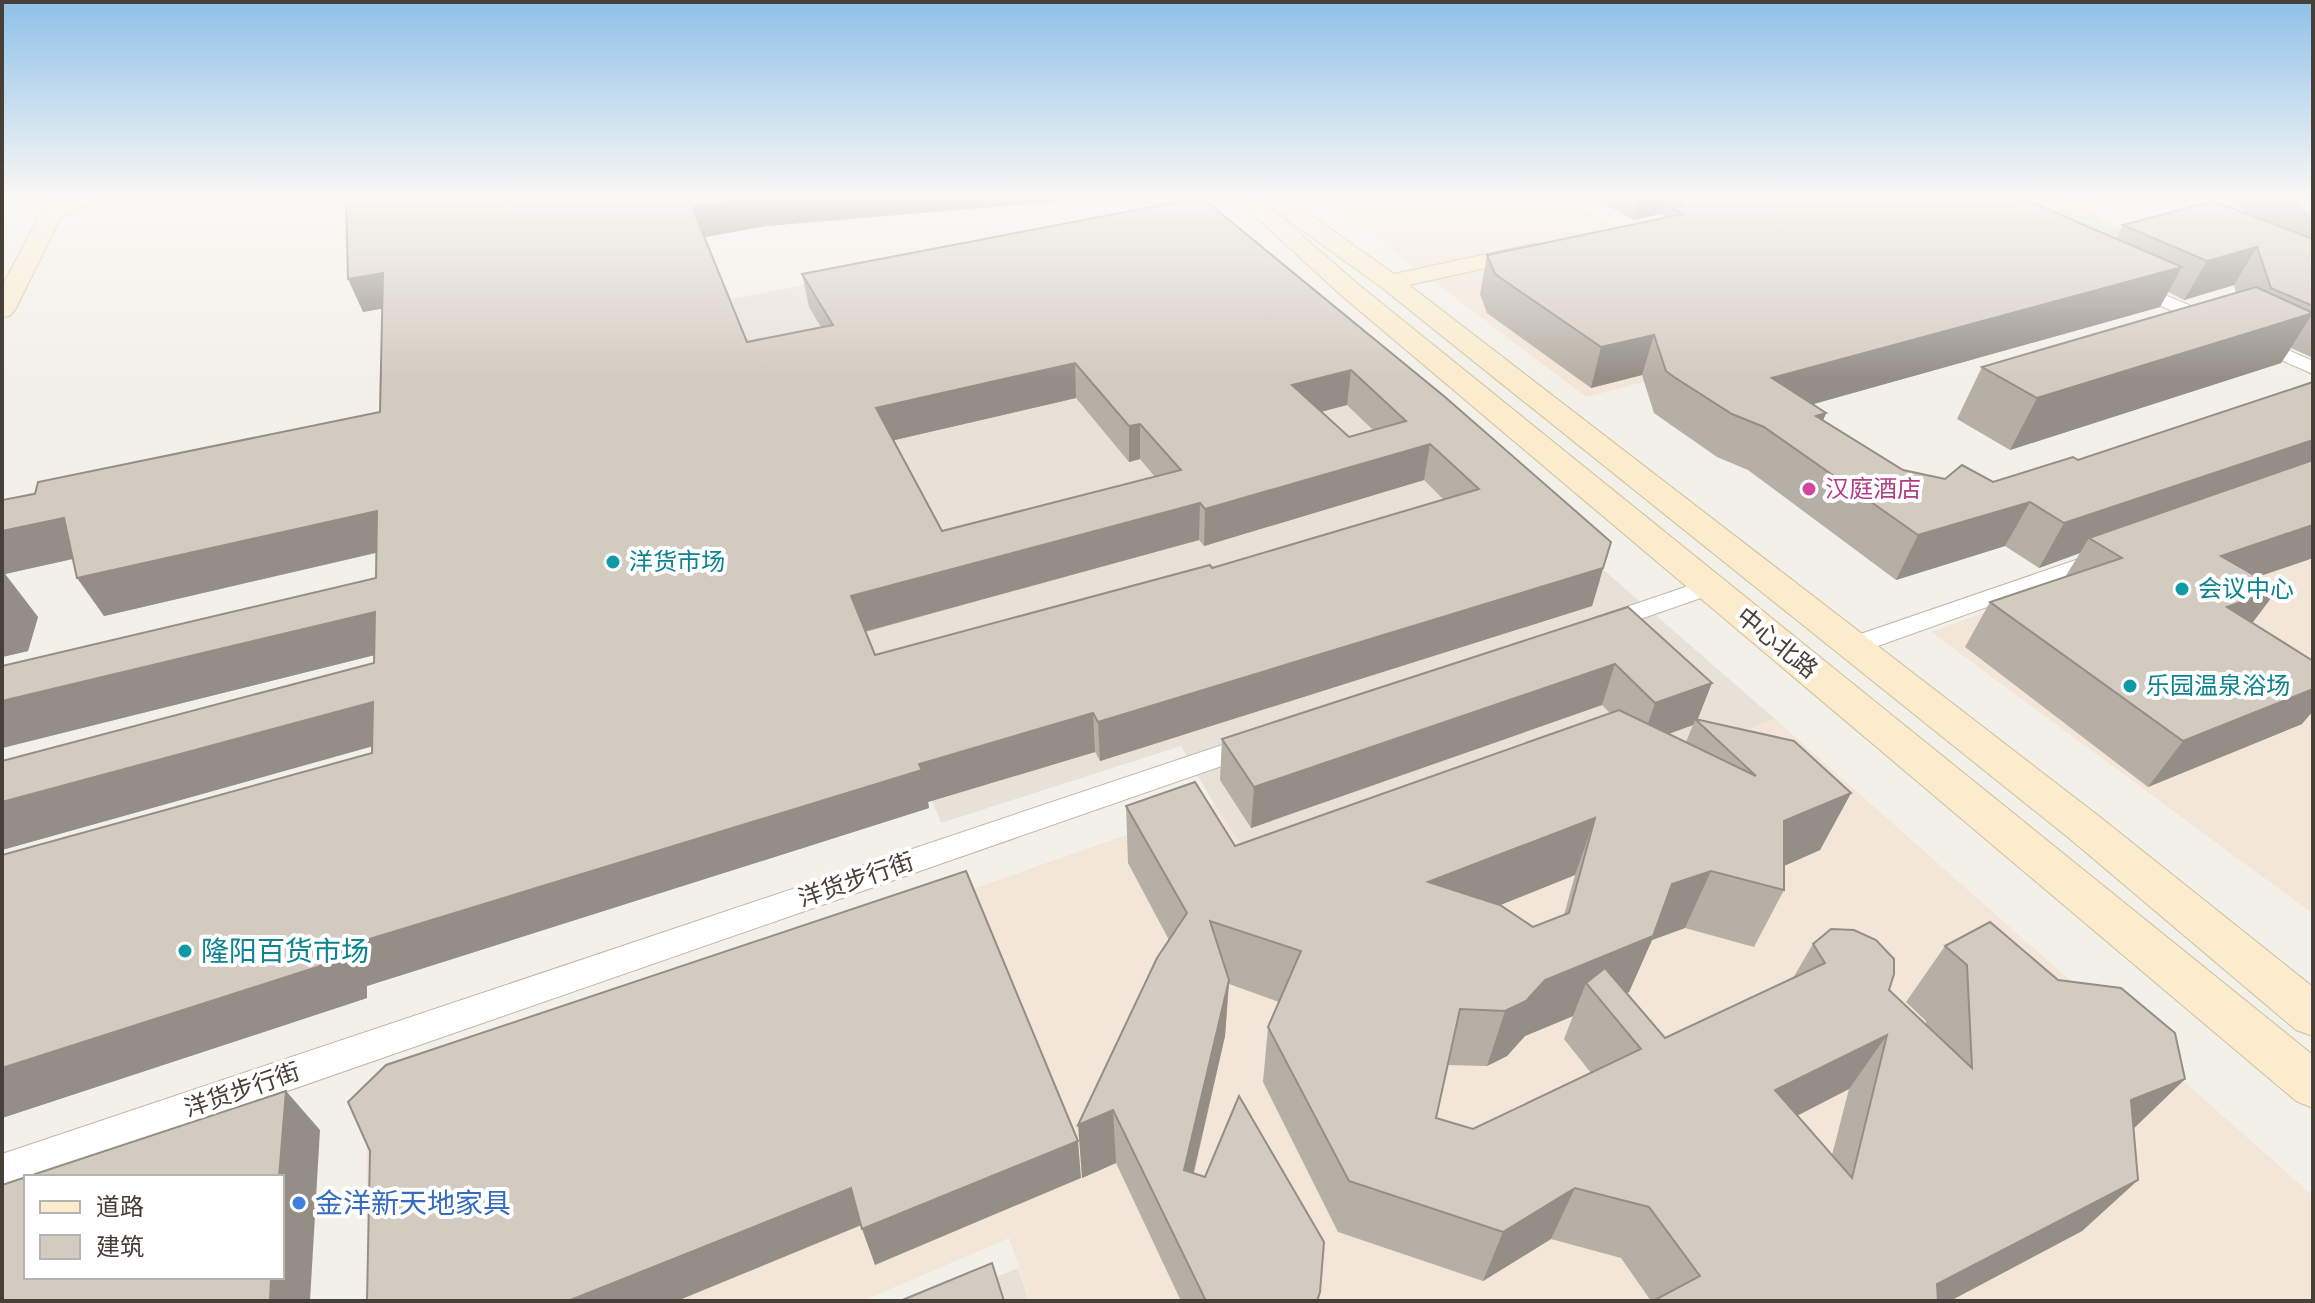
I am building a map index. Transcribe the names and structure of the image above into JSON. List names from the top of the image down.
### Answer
{
  "streets": {
    "main road": ["中心北路"],
    "street": ["洋货步行街"]
  },
  "places": [
    "汉庭酒店",
    "洋货市场",
    "会议中心",
    "乐园温泉浴场",
    "隆阳百货市场",
    "金洋新天地家具"
  ],
  "legend": ["道路", "建筑"]
}
